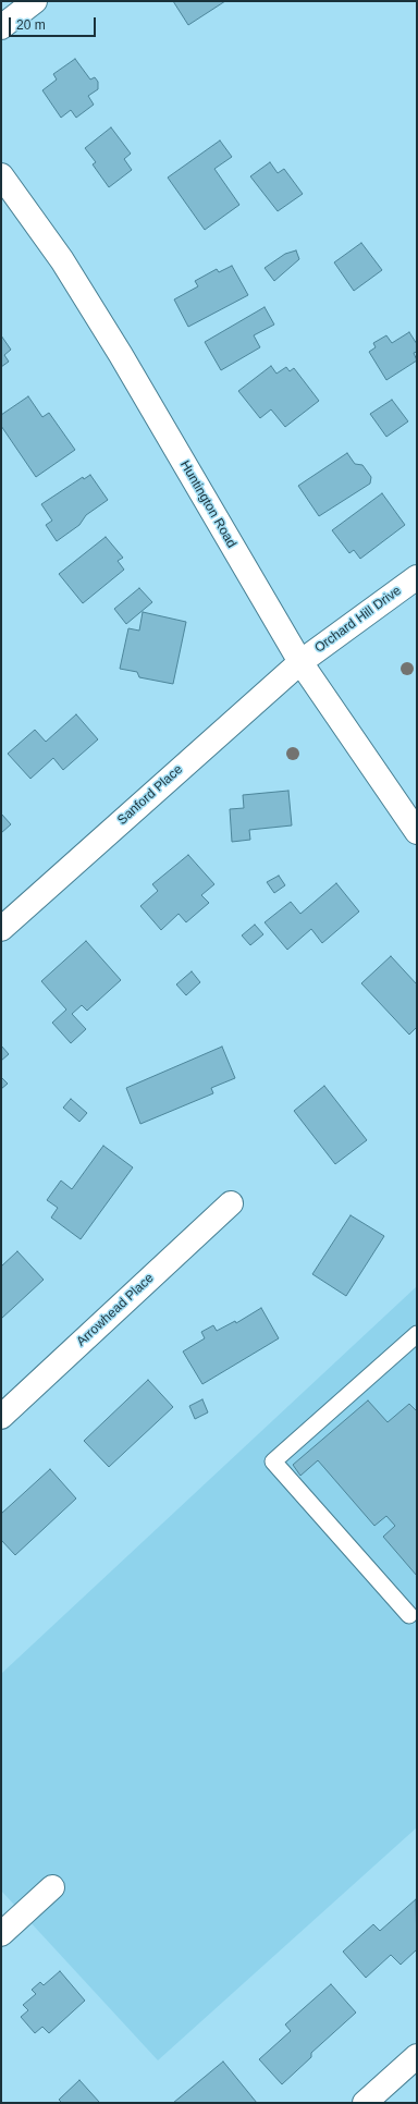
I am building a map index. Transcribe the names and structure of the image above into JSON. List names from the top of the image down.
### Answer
{
  "streets": {
    "street": [
      "Huntington Road",
      "Orchard Hill Drive",
      "Sanford Place",
      "Arrowhead Place"
    ]
  },
  "crossings": [
    ["Huntington Road", "Orchard Hill Drive"],
    ["Huntington Road", "Sanford Place"],
    ["Orchard Hill Drive", "Sanford Place"]
  ],
  "scale_bar": "20 m"
}
